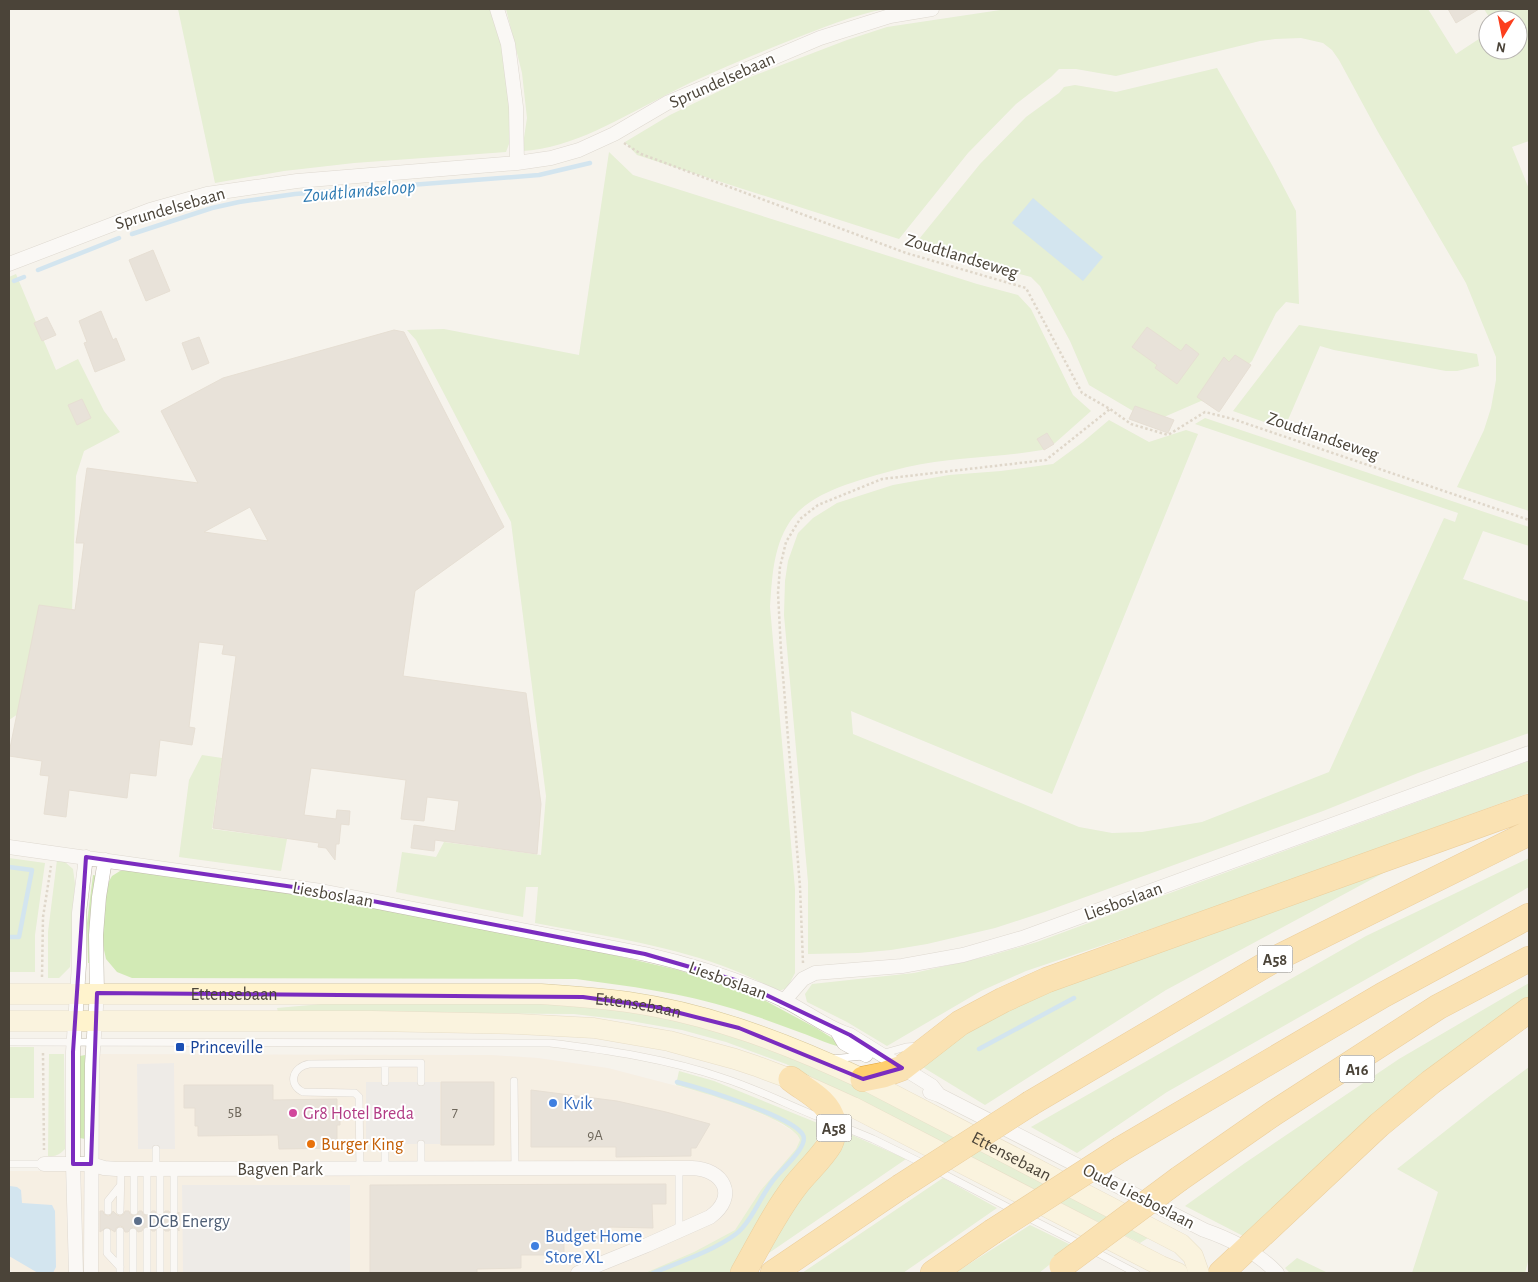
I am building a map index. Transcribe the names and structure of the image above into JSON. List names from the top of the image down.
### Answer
{
  "streets": {
    "highway": ["A58"],
    "main road": ["Ettensebaan"],
    "street": [
      "Sprundelsebaan",
      "Liesboslaan",
      "Bagven Park",
      "Oude Liesboslaan"
    ],
    "path": ["Zoudtlandseweg"]
  },
  "crossings": [
    ["Sprundelsebaan", "Zoudtlandseweg"],
    ["Liesboslaan", "Oude Liesboslaan"],
    ["A58", "Ettensebaan"],
    ["Ettensebaan", "Oude Liesboslaan"]
  ],
  "water": ["Zoudtlandseloop"],
  "places": {
    "transit": ["Princeville"],
    "other": [
      "Kvik",
      "Gr8 Hotel Breda",
      "Burger King",
      "DCB Energy",
      "Budget Home Store XL"
    ]
  },
  "house_numbers": ["5B", "7", "9A"],
  "north": "bottom"
}
